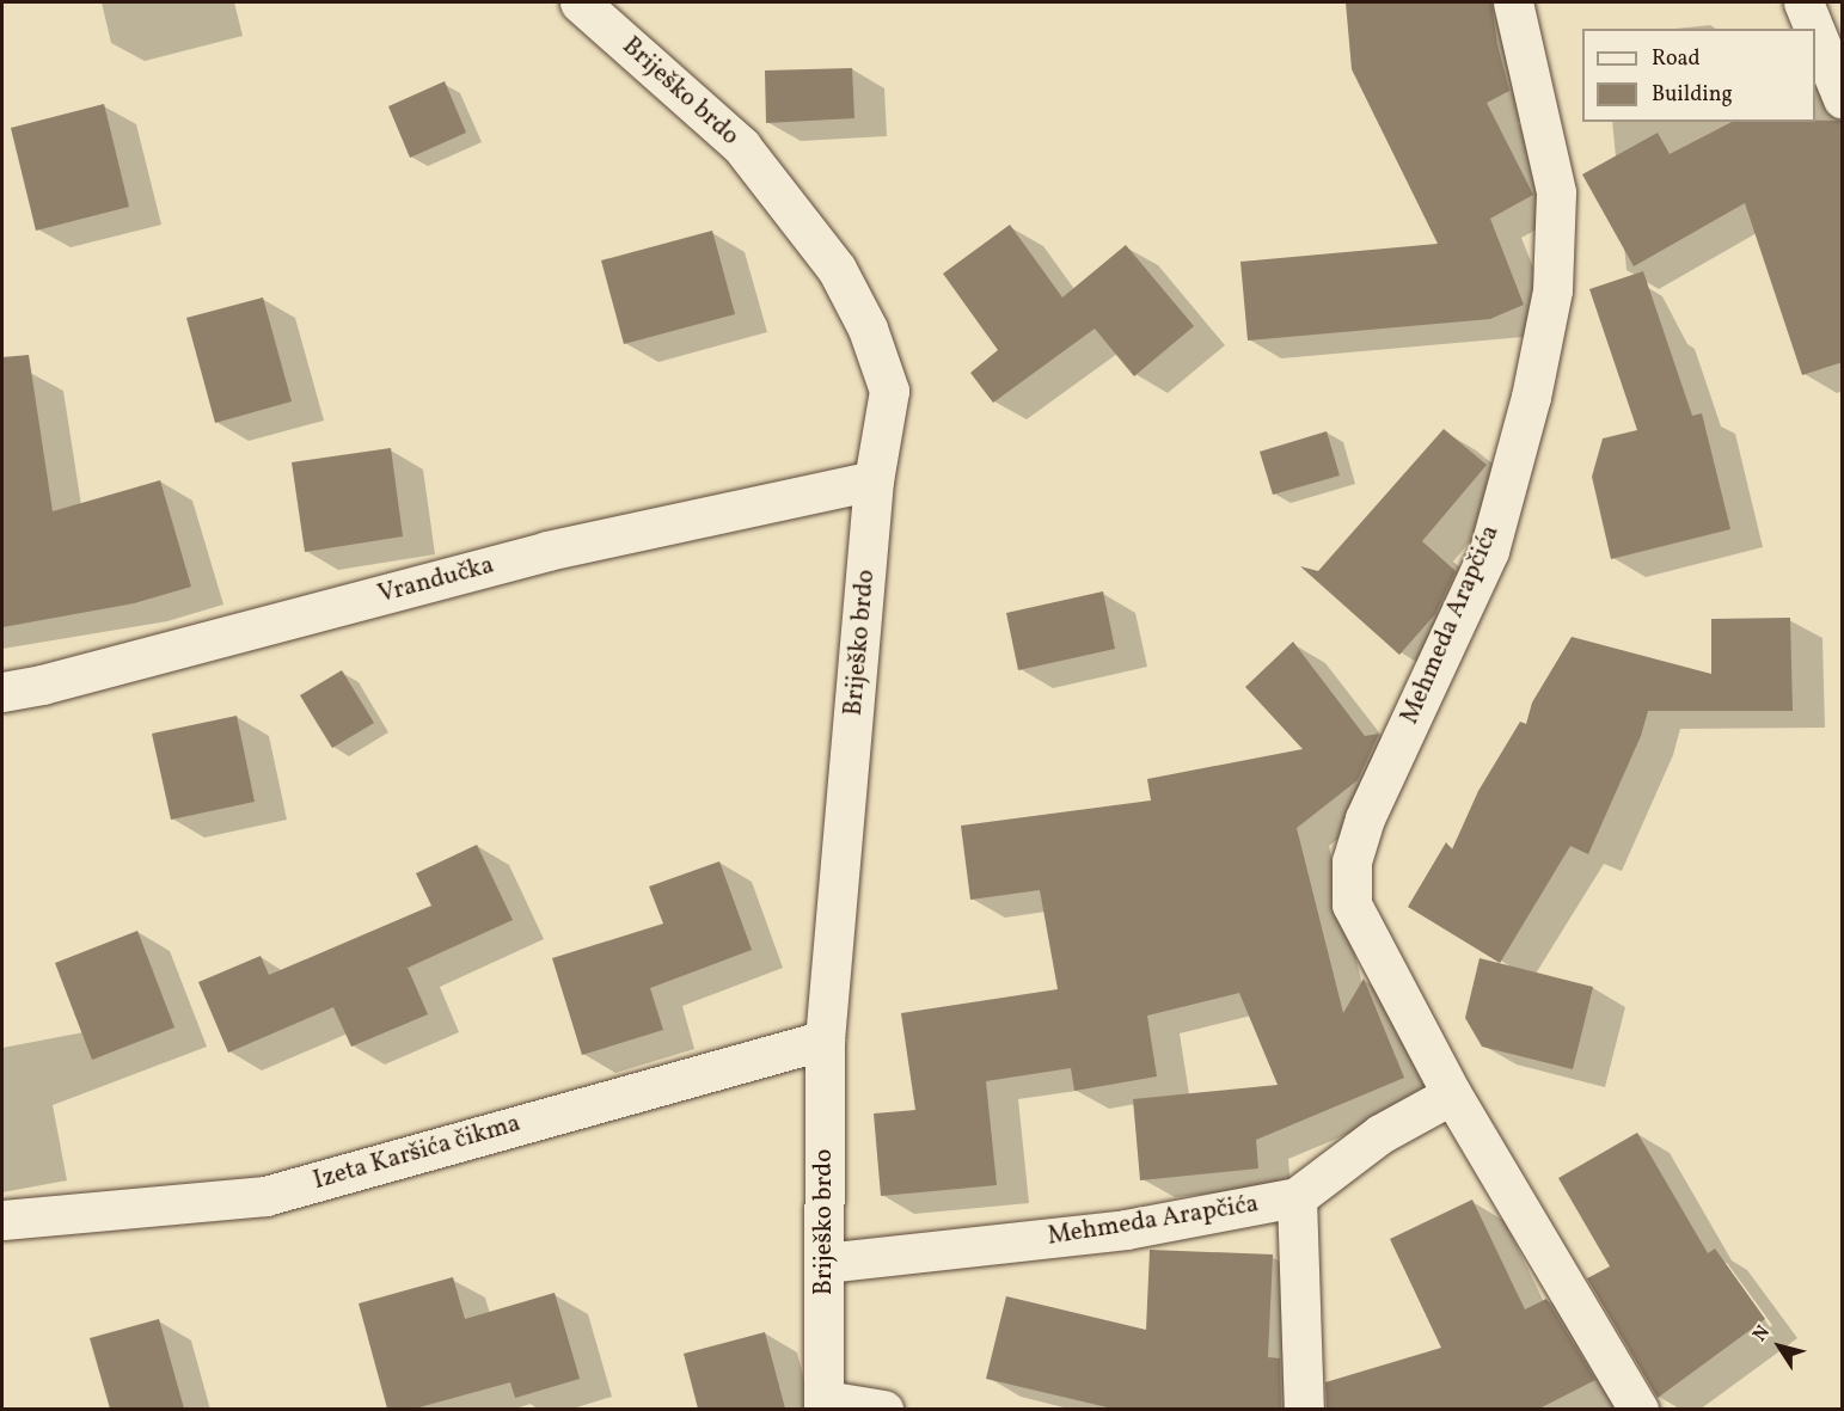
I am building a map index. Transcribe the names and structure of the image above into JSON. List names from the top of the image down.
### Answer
{
  "streets": {
    "street": [
      "Briješko brdo",
      "Vrandučka",
      "Mehmeda Arapčića",
      "Izeta Karšića čikma"
    ]
  },
  "crossings": [
    ["Briješko brdo", "Vrandučka"],
    ["Briješko brdo", "Mehmeda Arapčića"],
    ["Briješko brdo", "Izeta Karšića čikma"]
  ],
  "legend": ["Road", "Building"],
  "north": "top left"
}
